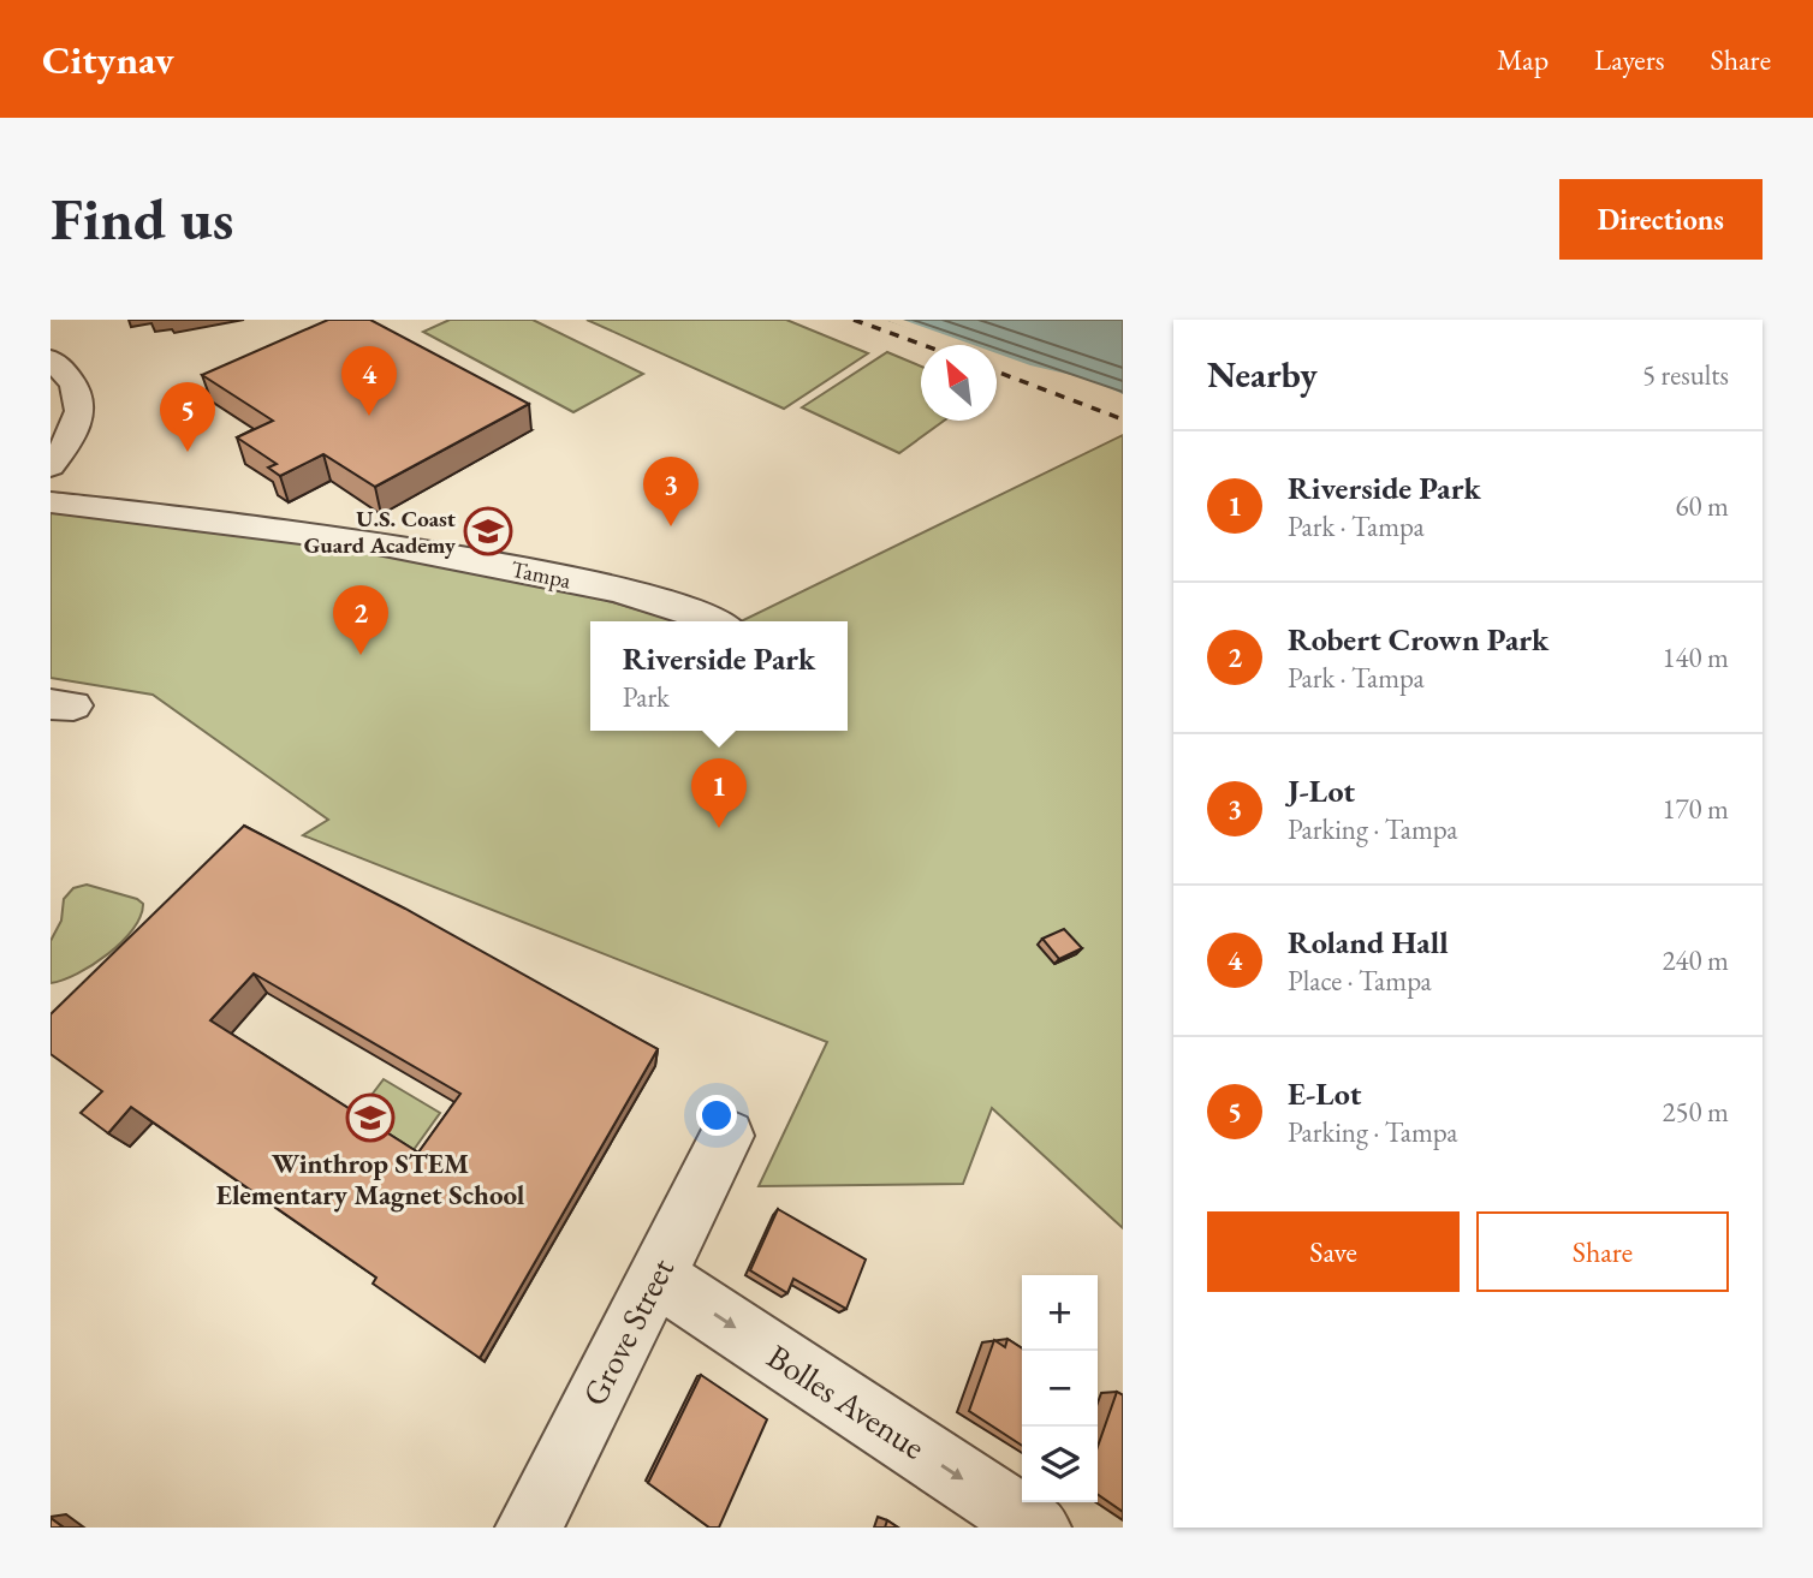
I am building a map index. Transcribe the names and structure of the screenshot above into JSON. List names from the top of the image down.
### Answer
{
  "streets": {
    "street": ["Tampa", "Grove Street", "Bolles Avenue"]
  },
  "crossings": [
    ["Grove Street", "Bolles Avenue"]
  ],
  "one_way": ["Bolles Avenue"],
  "places": {
    "school or university": ["U.S. Coast Guard Academy", "Winthrop STEM Elementary Magnet School"]
  },
  "north": "top left",
  "page": {
    "header": "Citynav",
    "nav": ["Map", "Layers", "Share"],
    "buttons": [
      "Directions",
      ["Save", "Share"]
    ],
    "title": "Find us",
    "heading": ["Nearby", "5 results"],
    "pins": [
      "4",
      "5",
      "3",
      "2",
      "1"
    ],
    "list": [
      {
        "mark": "1",
        "name": "Riverside Park",
        "note": "Park · Tampa",
        "value": "60 m"
      },
      {
        "mark": "2",
        "name": "Robert Crown Park",
        "note": "Park · Tampa",
        "value": "140 m"
      },
      {
        "mark": "3",
        "name": "J-Lot",
        "note": "Parking · Tampa",
        "value": "170 m"
      },
      {
        "mark": "4",
        "name": "Roland Hall",
        "note": "Place · Tampa",
        "value": "240 m"
      },
      {
        "mark": "5",
        "name": "E-Lot",
        "note": "Parking · Tampa",
        "value": "250 m"
      }
    ],
    "popup": ["Riverside Park", "Park"],
    "map_buttons": ["+", "−"]
  }
}
